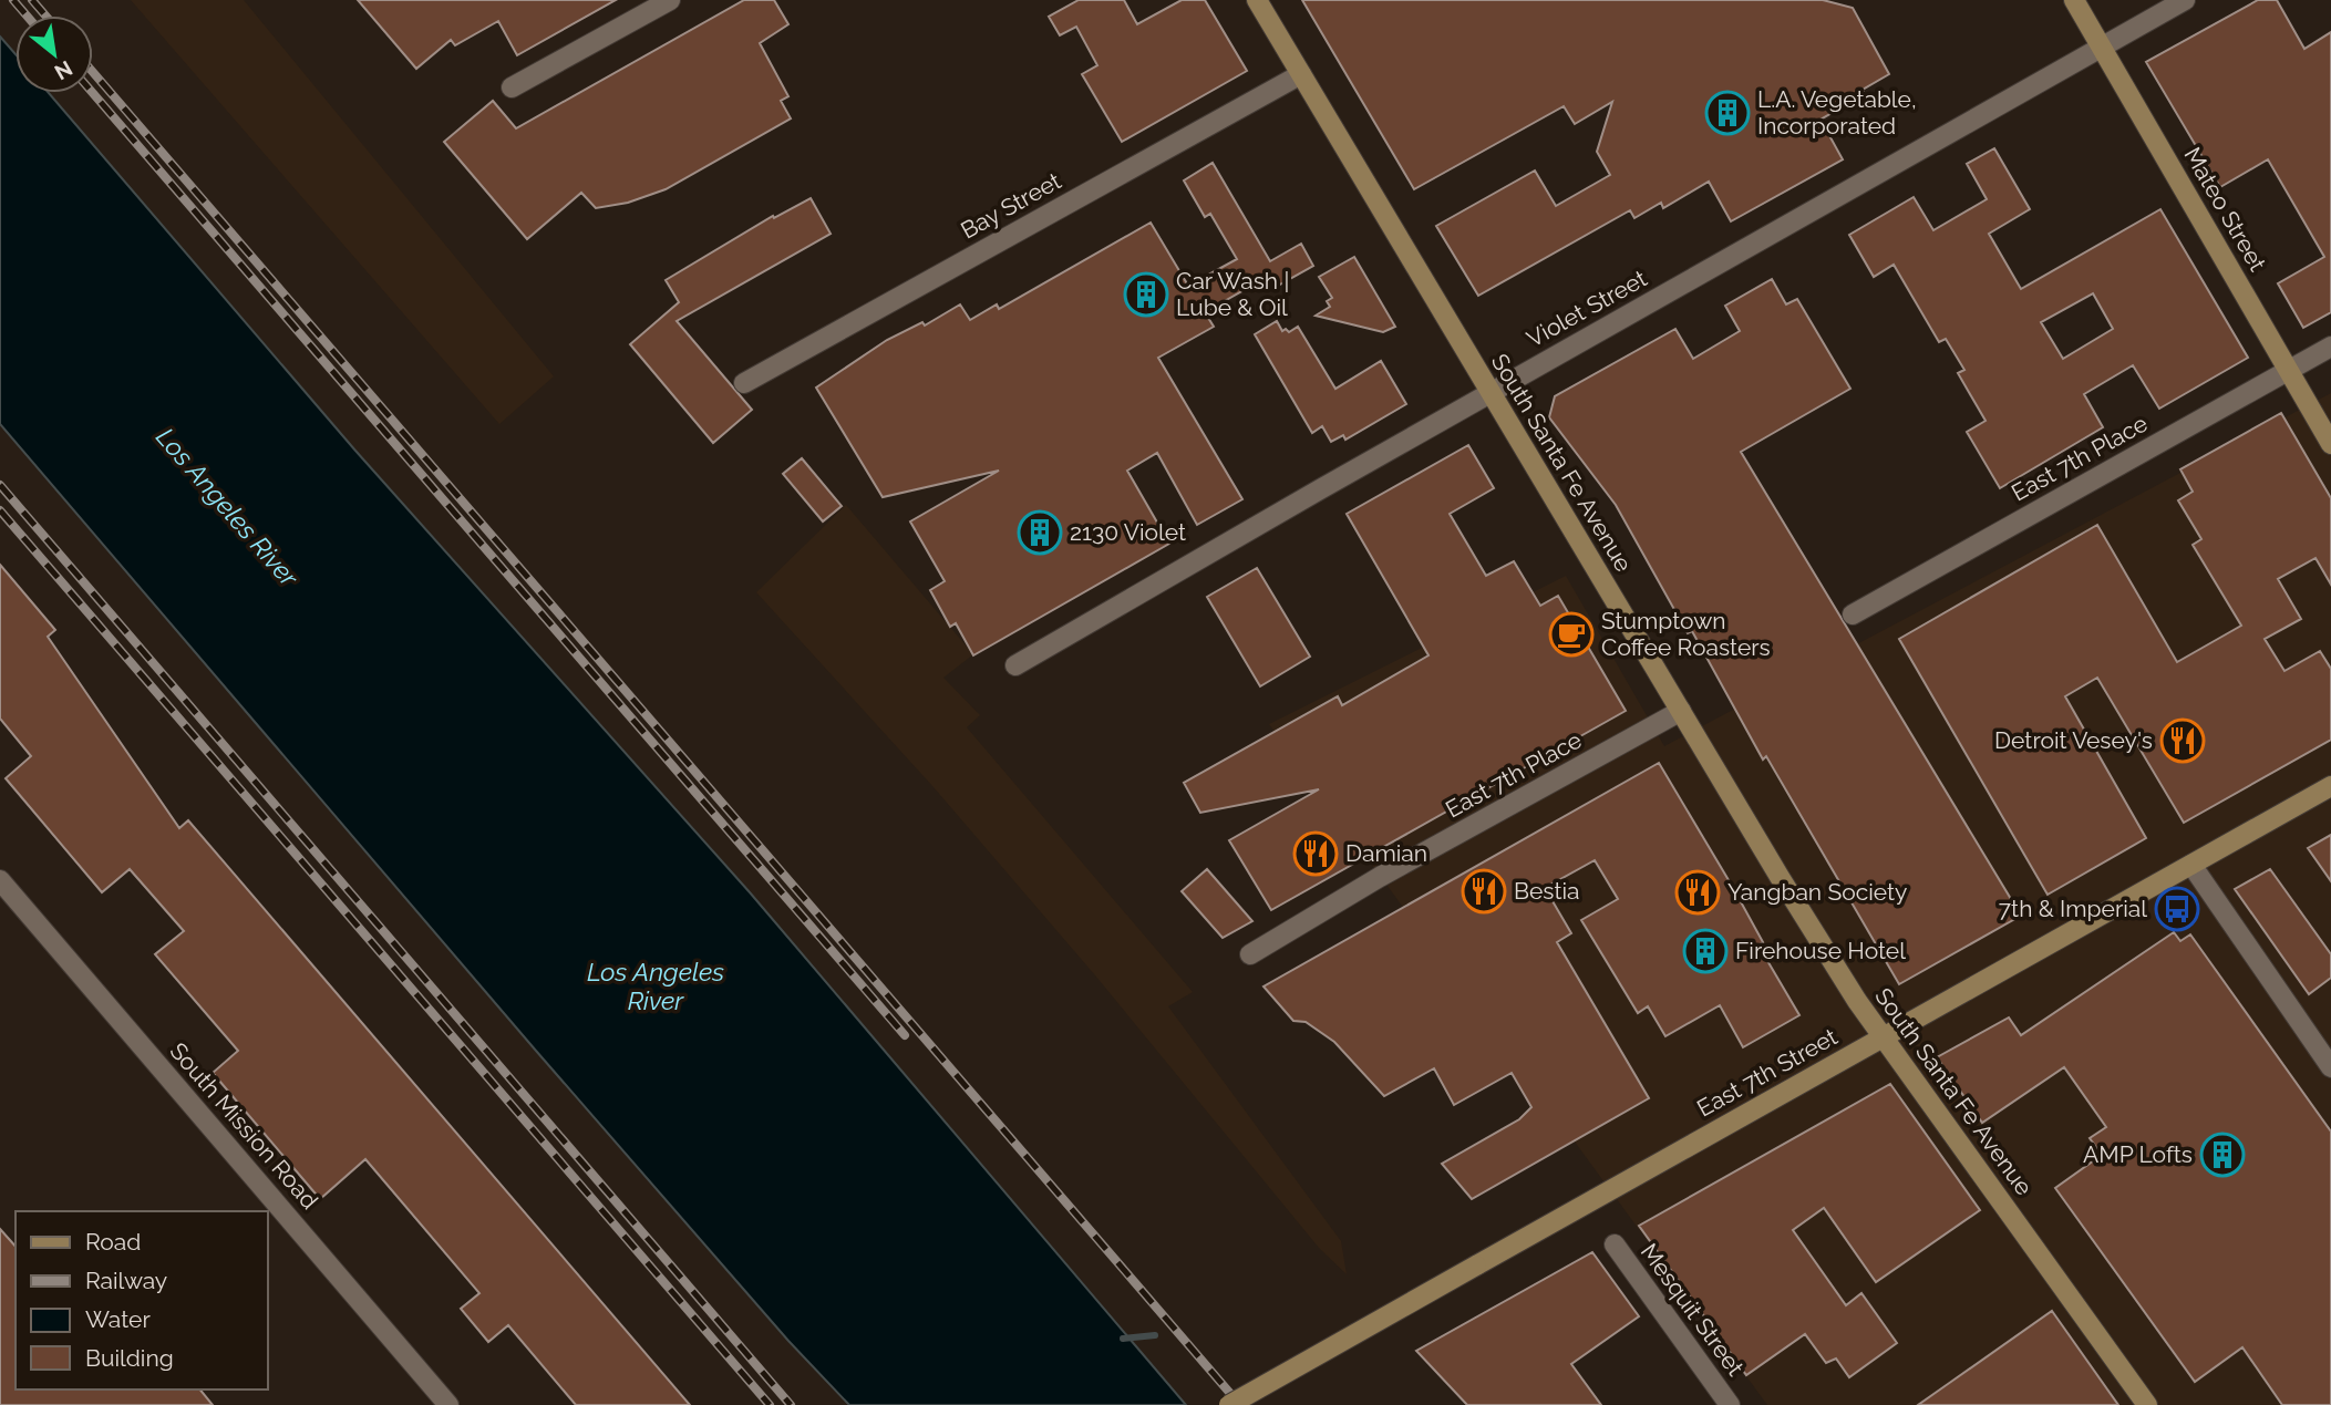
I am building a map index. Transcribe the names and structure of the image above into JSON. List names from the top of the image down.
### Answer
{
  "streets": {
    "main road": ["Mateo Street", "South Santa Fe Avenue", "East 7th Street"],
    "street": [
      "Bay Street",
      "Violet Street",
      "East 7th Place",
      "South Mission Road",
      "Mesquit Street"
    ]
  },
  "crossings": [
    ["Bay Street", "South Santa Fe Avenue"],
    ["Mateo Street", "Violet Street"],
    ["Mateo Street", "East 7th Place"],
    ["Violet Street", "South Santa Fe Avenue"],
    ["East 7th Place", "South Santa Fe Avenue"],
    ["South Santa Fe Avenue", "East 7th Street"]
  ],
  "water": ["Los Angeles River"],
  "places": {
    "building": [
      "L.A. Vegetable, Incorporated",
      "Car Wash | Lube & Oil",
      "2130 Violet",
      "Firehouse Hotel",
      "AMP Lofts"
    ],
    "cafe": ["Stumptown Coffee Roasters"],
    "restaurant": [
      "Detroit Vesey's",
      "Damian",
      "Bestia",
      "Yangban Society"
    ],
    "bus stop": ["7th & Imperial"]
  },
  "legend": [
    "Road",
    "Railway",
    "Water",
    "Building"
  ],
  "north": "bottom right"
}
